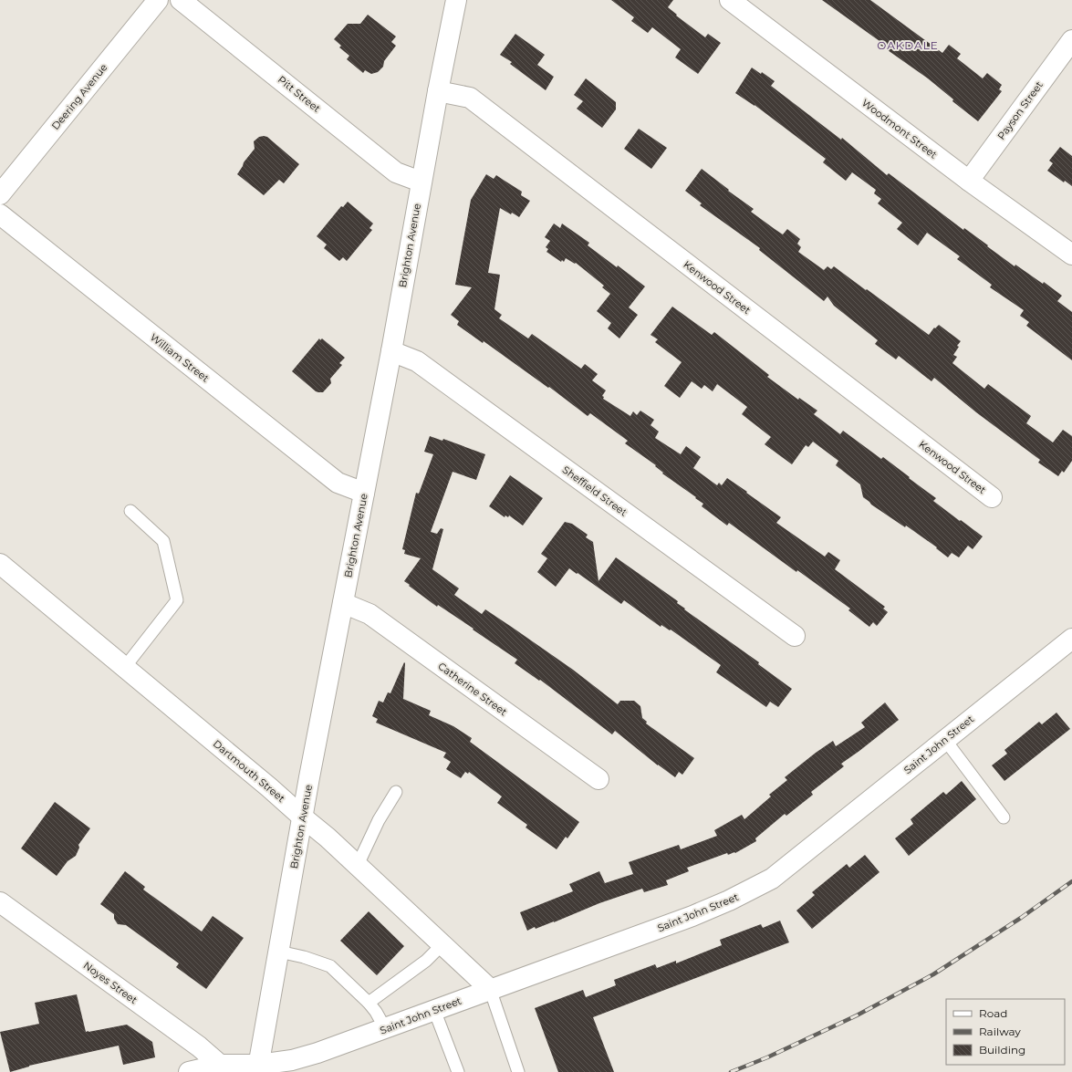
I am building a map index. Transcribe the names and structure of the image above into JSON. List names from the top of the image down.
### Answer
{
  "streets": {
    "street": [
      "Pitt Street",
      "Deering Avenue",
      "Payson Street",
      "Woodmont Street",
      "Brighton Avenue",
      "Kenwood Street",
      "William Street",
      "Sheffield Street",
      "Catherine Street",
      "Saint John Street",
      "Dartmouth Street",
      "Noyes Street"
    ]
  },
  "crossings": [
    ["Pitt Street", "Brighton Avenue"],
    ["Payson Street", "Woodmont Street"],
    ["Brighton Avenue", "Kenwood Street"],
    ["Brighton Avenue", "William Street"],
    ["Brighton Avenue", "Sheffield Street"],
    ["Brighton Avenue", "Catherine Street"],
    ["Brighton Avenue", "Saint John Street"],
    ["Brighton Avenue", "Dartmouth Street"],
    ["Saint John Street", "Dartmouth Street"],
    ["Saint John Street", "Noyes Street"]
  ],
  "districts": ["OAKDALE"],
  "legend": ["Road", "Railway", "Building"]
}
